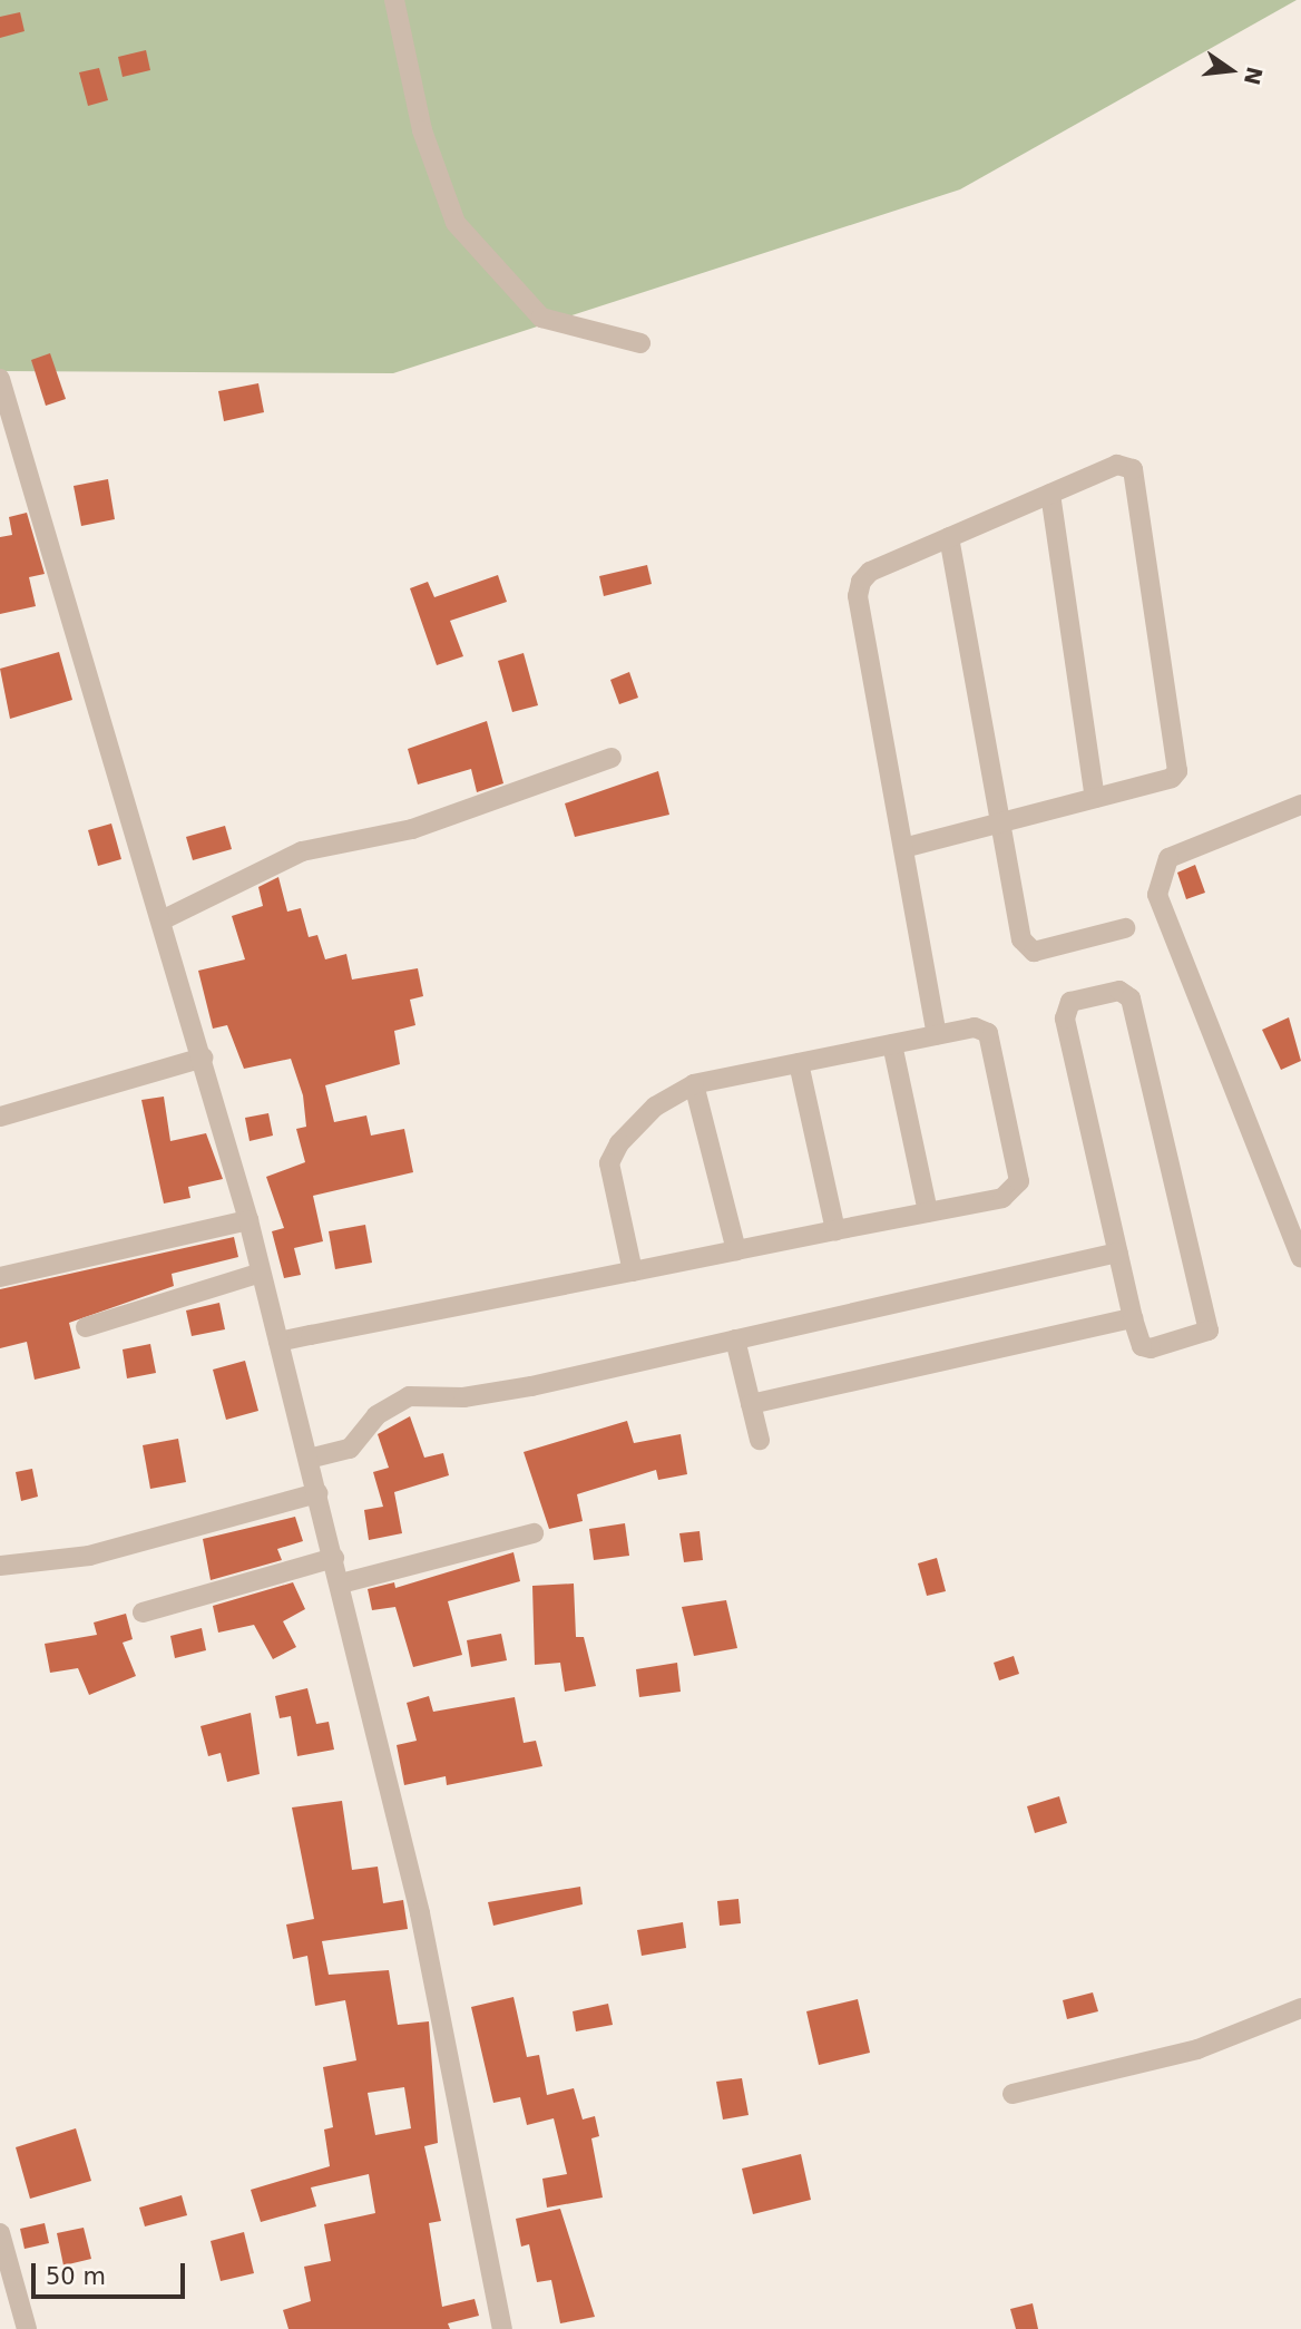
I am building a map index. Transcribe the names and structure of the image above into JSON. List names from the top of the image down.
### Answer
{
  "scale_bar": "50 m",
  "north": "right"
}
